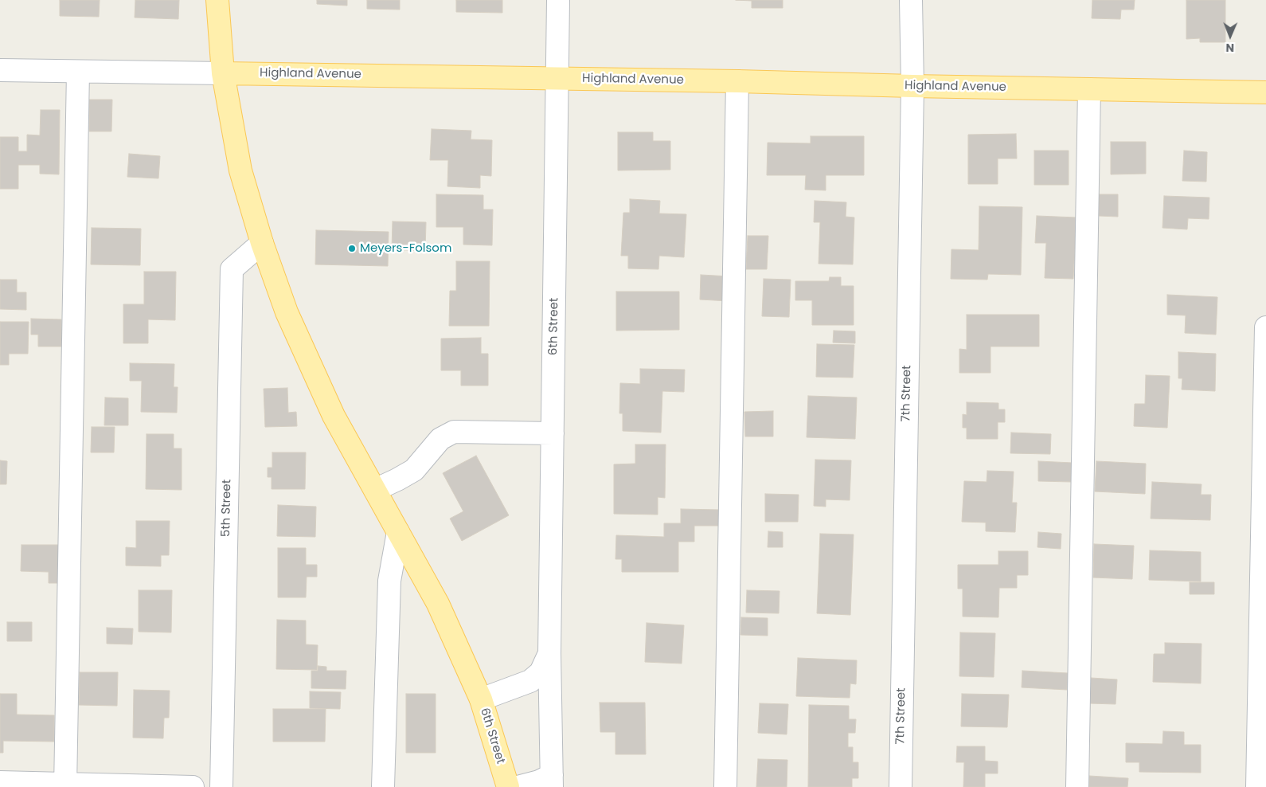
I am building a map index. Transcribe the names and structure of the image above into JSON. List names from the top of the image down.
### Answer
{
  "streets": {
    "main road": ["Highland Avenue", "6th Street"],
    "street": ["7th Street", "5th Street"]
  },
  "crossings": [
    ["Highland Avenue", "6th Street"],
    ["Highland Avenue", "7th Street"]
  ],
  "places": ["Meyers-Folsom"],
  "north": "bottom"
}
